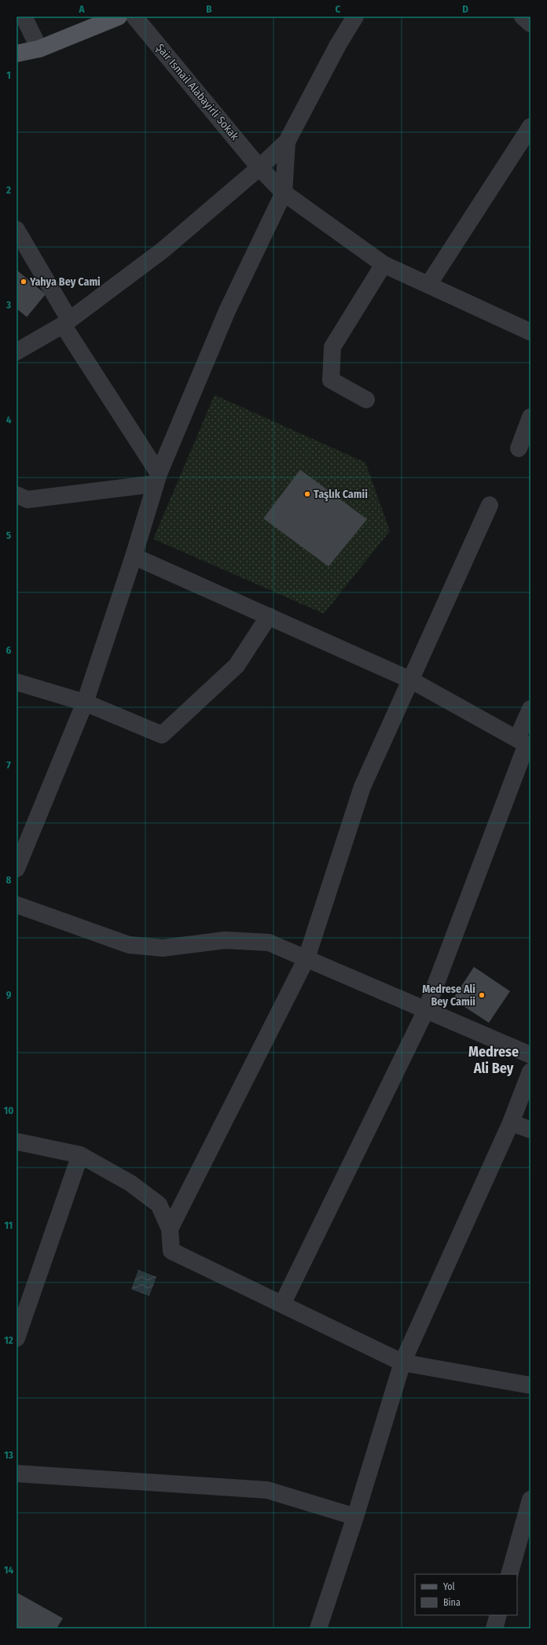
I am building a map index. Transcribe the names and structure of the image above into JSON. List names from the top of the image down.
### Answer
{
  "streets": {
    "street": ["Şair Ismail Alabayirli Sokak"]
  },
  "districts": ["Medrese Ali Bey"],
  "places": ["Yahya Bey Cami", "Taşlık Camii", "Medrese Ali Bey Camii"],
  "legend": ["Yol", "Bina"],
  "grid": {
    "columns": [
      "A",
      "B",
      "C",
      "D"
    ],
    "rows": [
      "1",
      "2",
      "3",
      "4",
      "5",
      "6",
      "7",
      "8",
      "9",
      "10",
      "11",
      "12",
      "13",
      "14"
    ]
  }
}
